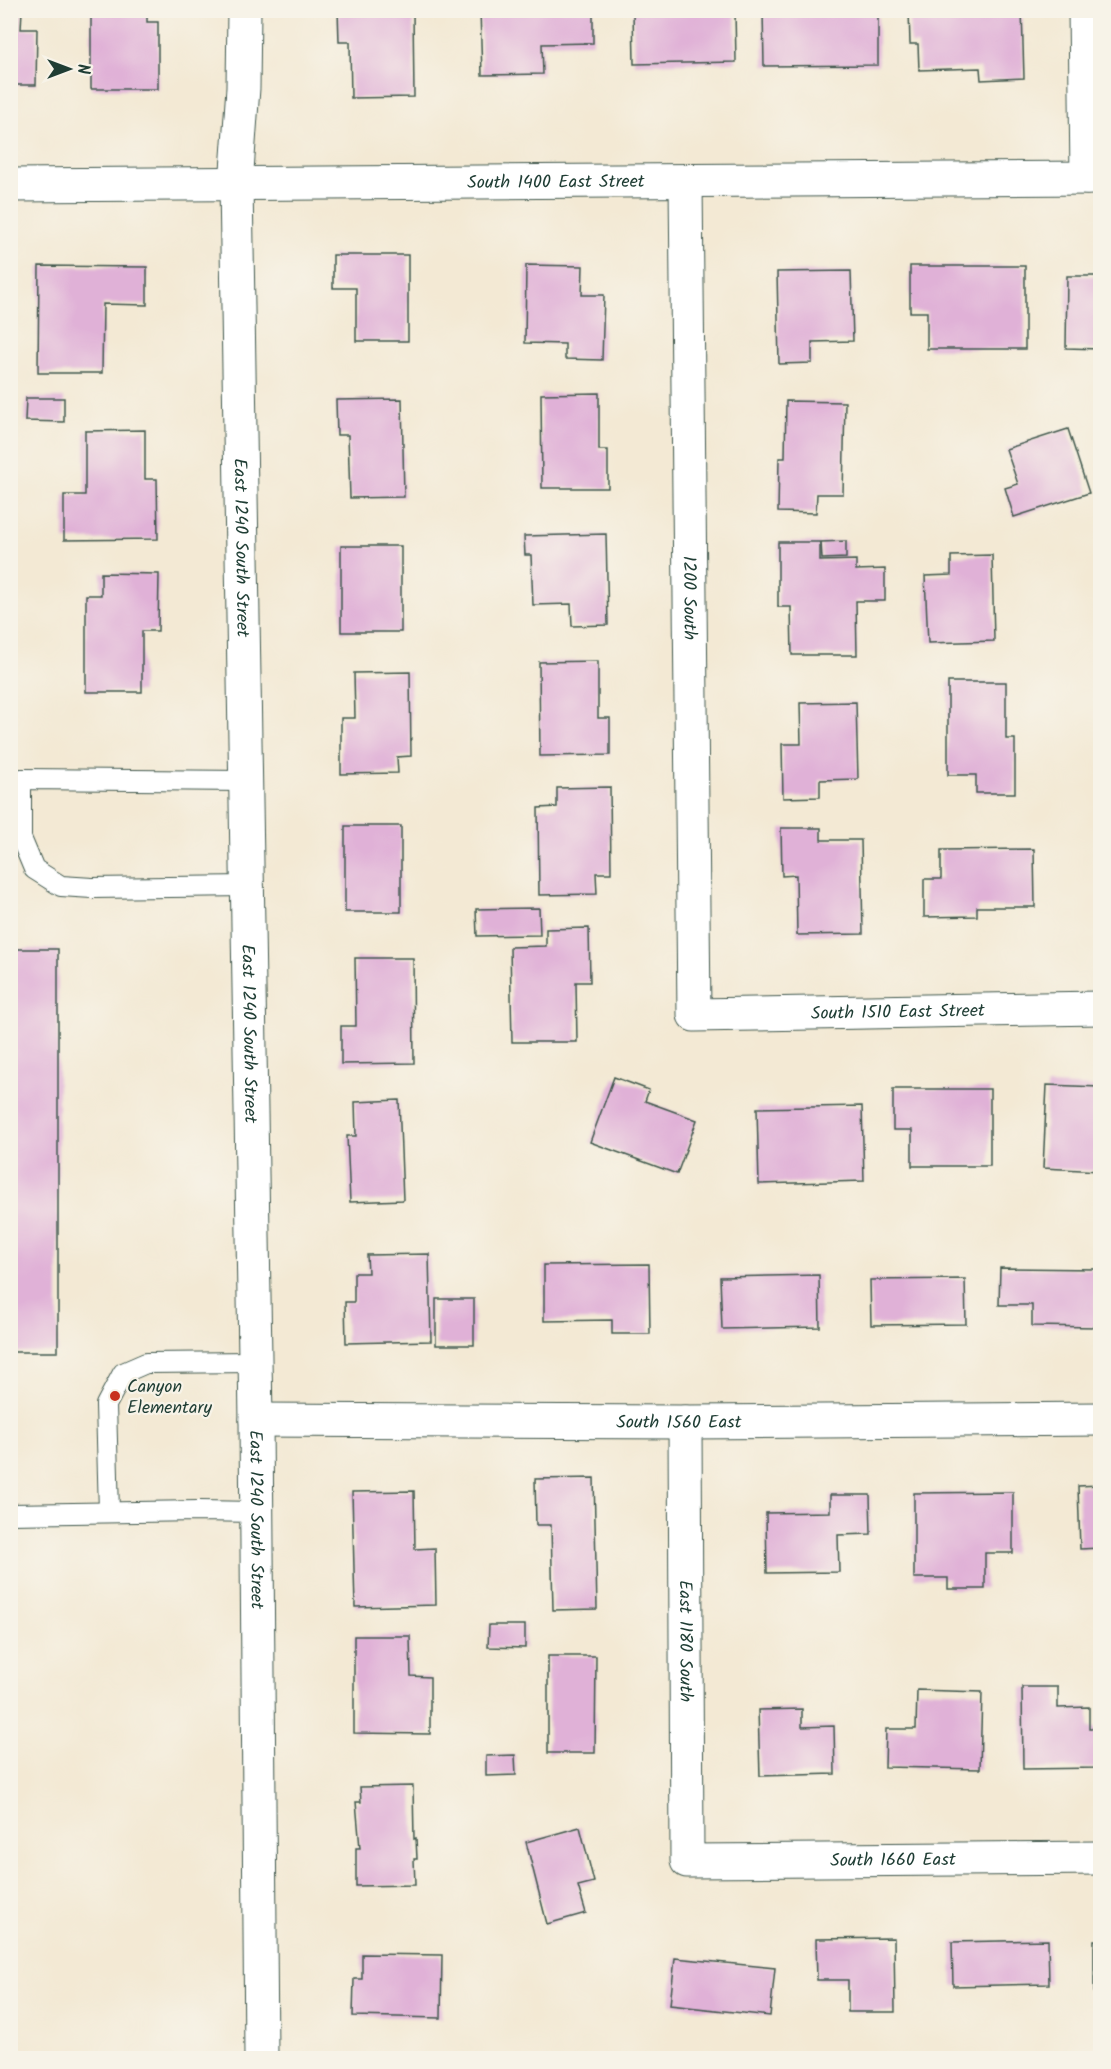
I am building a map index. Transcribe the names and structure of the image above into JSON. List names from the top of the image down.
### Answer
{
  "streets": {
    "street": [
      "South 1400 East Street",
      "East 1240 South Street",
      "1200 South",
      "South 1510 East Street",
      "South 1560 East",
      "East 1180 South",
      "South 1660 East"
    ]
  },
  "crossings": [
    ["South 1400 East Street", "East 1240 South Street"],
    ["South 1400 East Street", "1200 South"],
    ["East 1240 South Street", "South 1560 East"],
    ["1200 South", "South 1510 East Street"],
    ["South 1560 East", "East 1180 South"],
    ["East 1180 South", "South 1660 East"]
  ],
  "places": ["Canyon Elementary"],
  "north": "right"
}
